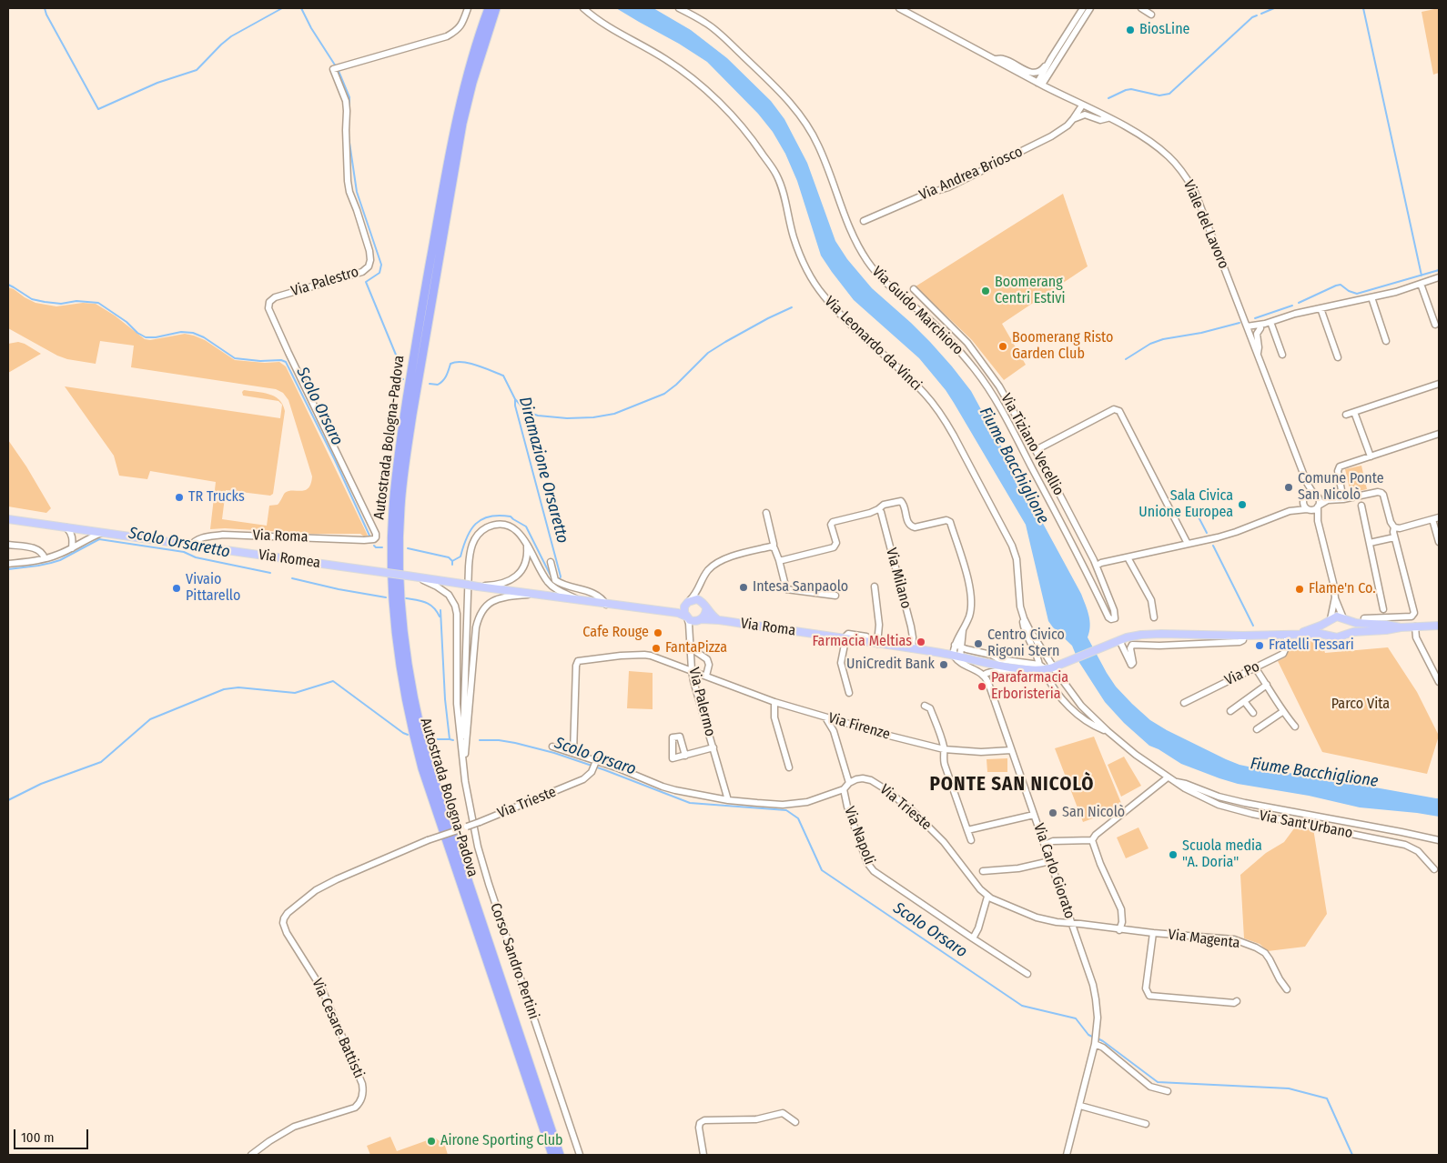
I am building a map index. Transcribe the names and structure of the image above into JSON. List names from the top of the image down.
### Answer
{
  "streets": {
    "highway": ["Autostrada Bologna-Padova"],
    "main road": ["Via Roma", "Via Romea"],
    "street": [
      "Via Andrea Briosco",
      "Viale del Lavoro",
      "Via Palestro",
      "Via Guido Marchioro",
      "Via Leonardo da Vinci",
      "Via Tiziano Vecellio",
      "Via Milano",
      "Via Po",
      "Via Palermo",
      "Via Firenze",
      "Via Trieste",
      "Via Sant'Urbano",
      "Via Napoli",
      "Via Carlo Giorato",
      "Via Magenta",
      "Corso Sandro Pertini",
      "Via Cesare Battisti"
    ]
  },
  "crossings": [
    ["Via Andrea Briosco", "Viale del Lavoro"],
    ["Via Palestro", "Via Roma"],
    ["Via Guido Marchioro", "Via Tiziano Vecellio"],
    ["Via Leonardo da Vinci", "Via Roma"],
    ["Via Leonardo da Vinci", "Via Sant'Urbano"],
    ["Via Roma", "Via Romea"],
    ["Via Roma", "Via Milano"],
    ["Via Roma", "Via Po"],
    ["Via Roma", "Via Palermo"],
    ["Via Roma", "Via Sant'Urbano"],
    ["Via Romea", "Corso Sandro Pertini"],
    ["Via Palermo", "Via Firenze"],
    ["Via Firenze", "Via Carlo Giorato"],
    ["Via Trieste", "Via Carlo Giorato"],
    ["Via Trieste", "Via Magenta"],
    ["Via Trieste", "Via Cesare Battisti"],
    ["Via Carlo Giorato", "Via Magenta"]
  ],
  "districts": ["PONTE SAN NICOLÒ"],
  "water": [
    "Scolo Orsaro",
    "Fiume Bacchiglione",
    "Diramazione Orsaretto",
    "Scolo Orsaretto"
  ],
  "parks": ["Parco Vita"],
  "places": [
    "BiosLine",
    "Boomerang Centri Estivi",
    "Boomerang Risto Garden Club",
    "Comune Ponte San Nicolò",
    "TR Trucks",
    "Sala Civica Unione Europea",
    "Intesa Sanpaolo",
    "Vivaio Pittarello",
    "Flame'n Co.",
    "Cafe Rouge",
    "Farmacia Meltias",
    "Centro Civico Rigoni Stern",
    "Fratelli Tessari",
    "FantaPizza",
    "UniCredit Bank",
    "Parafarmacia Erboristeria",
    "San Nicolò",
    "Scuola media \"A. Doria\"",
    "Airone Sporting Club"
  ],
  "scale_bar": "100 m"
}
